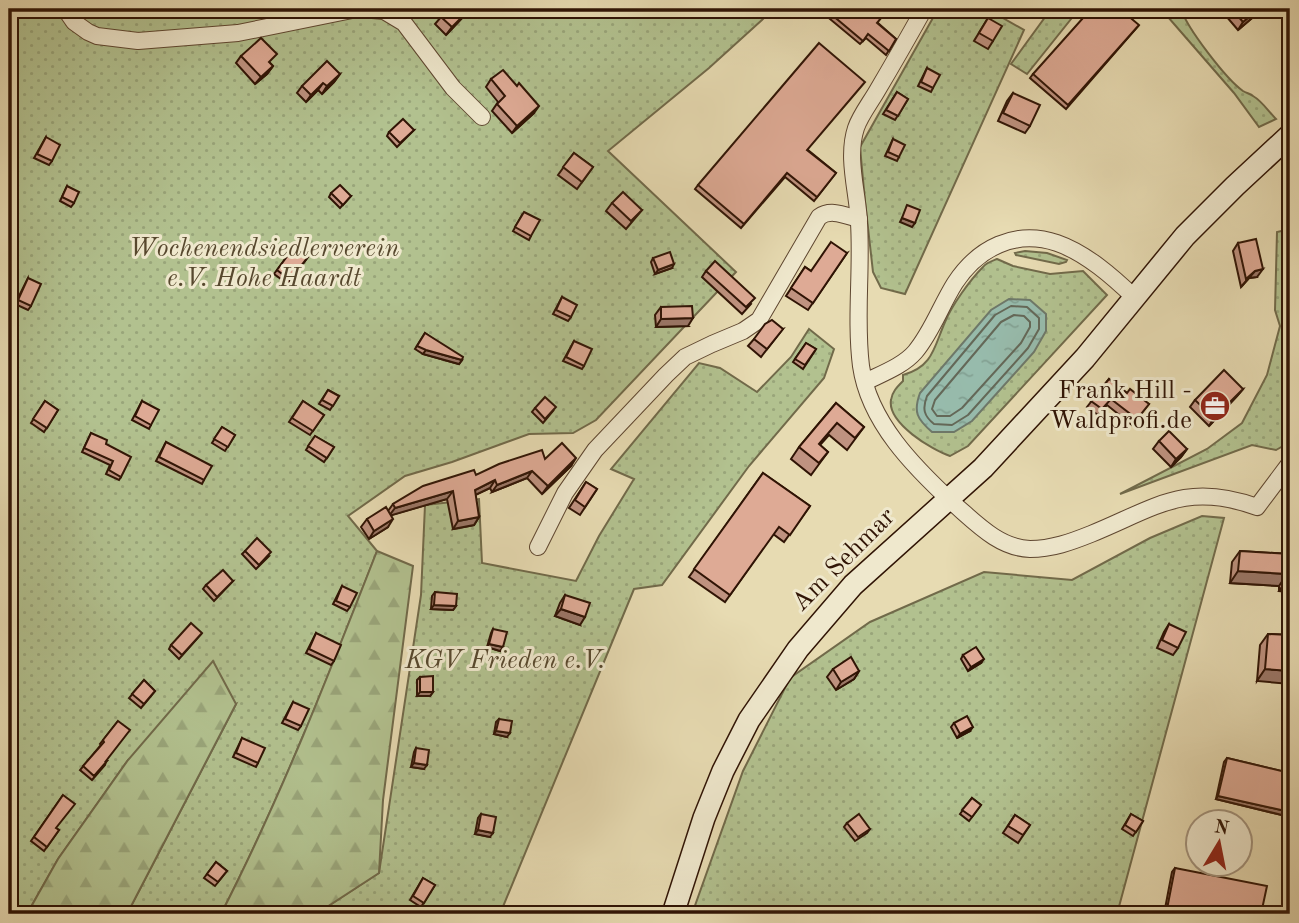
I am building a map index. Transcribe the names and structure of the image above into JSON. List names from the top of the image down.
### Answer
{
  "streets": {
    "main road": ["Am Sehmar"]
  },
  "parks": ["Wochenendsiedlerverein e.V. Hohe Haardt", "KGV Frieden e.V."],
  "places": {
    "office": ["Frank Hill - Waldprofi.de"]
  },
  "north": "top"
}
